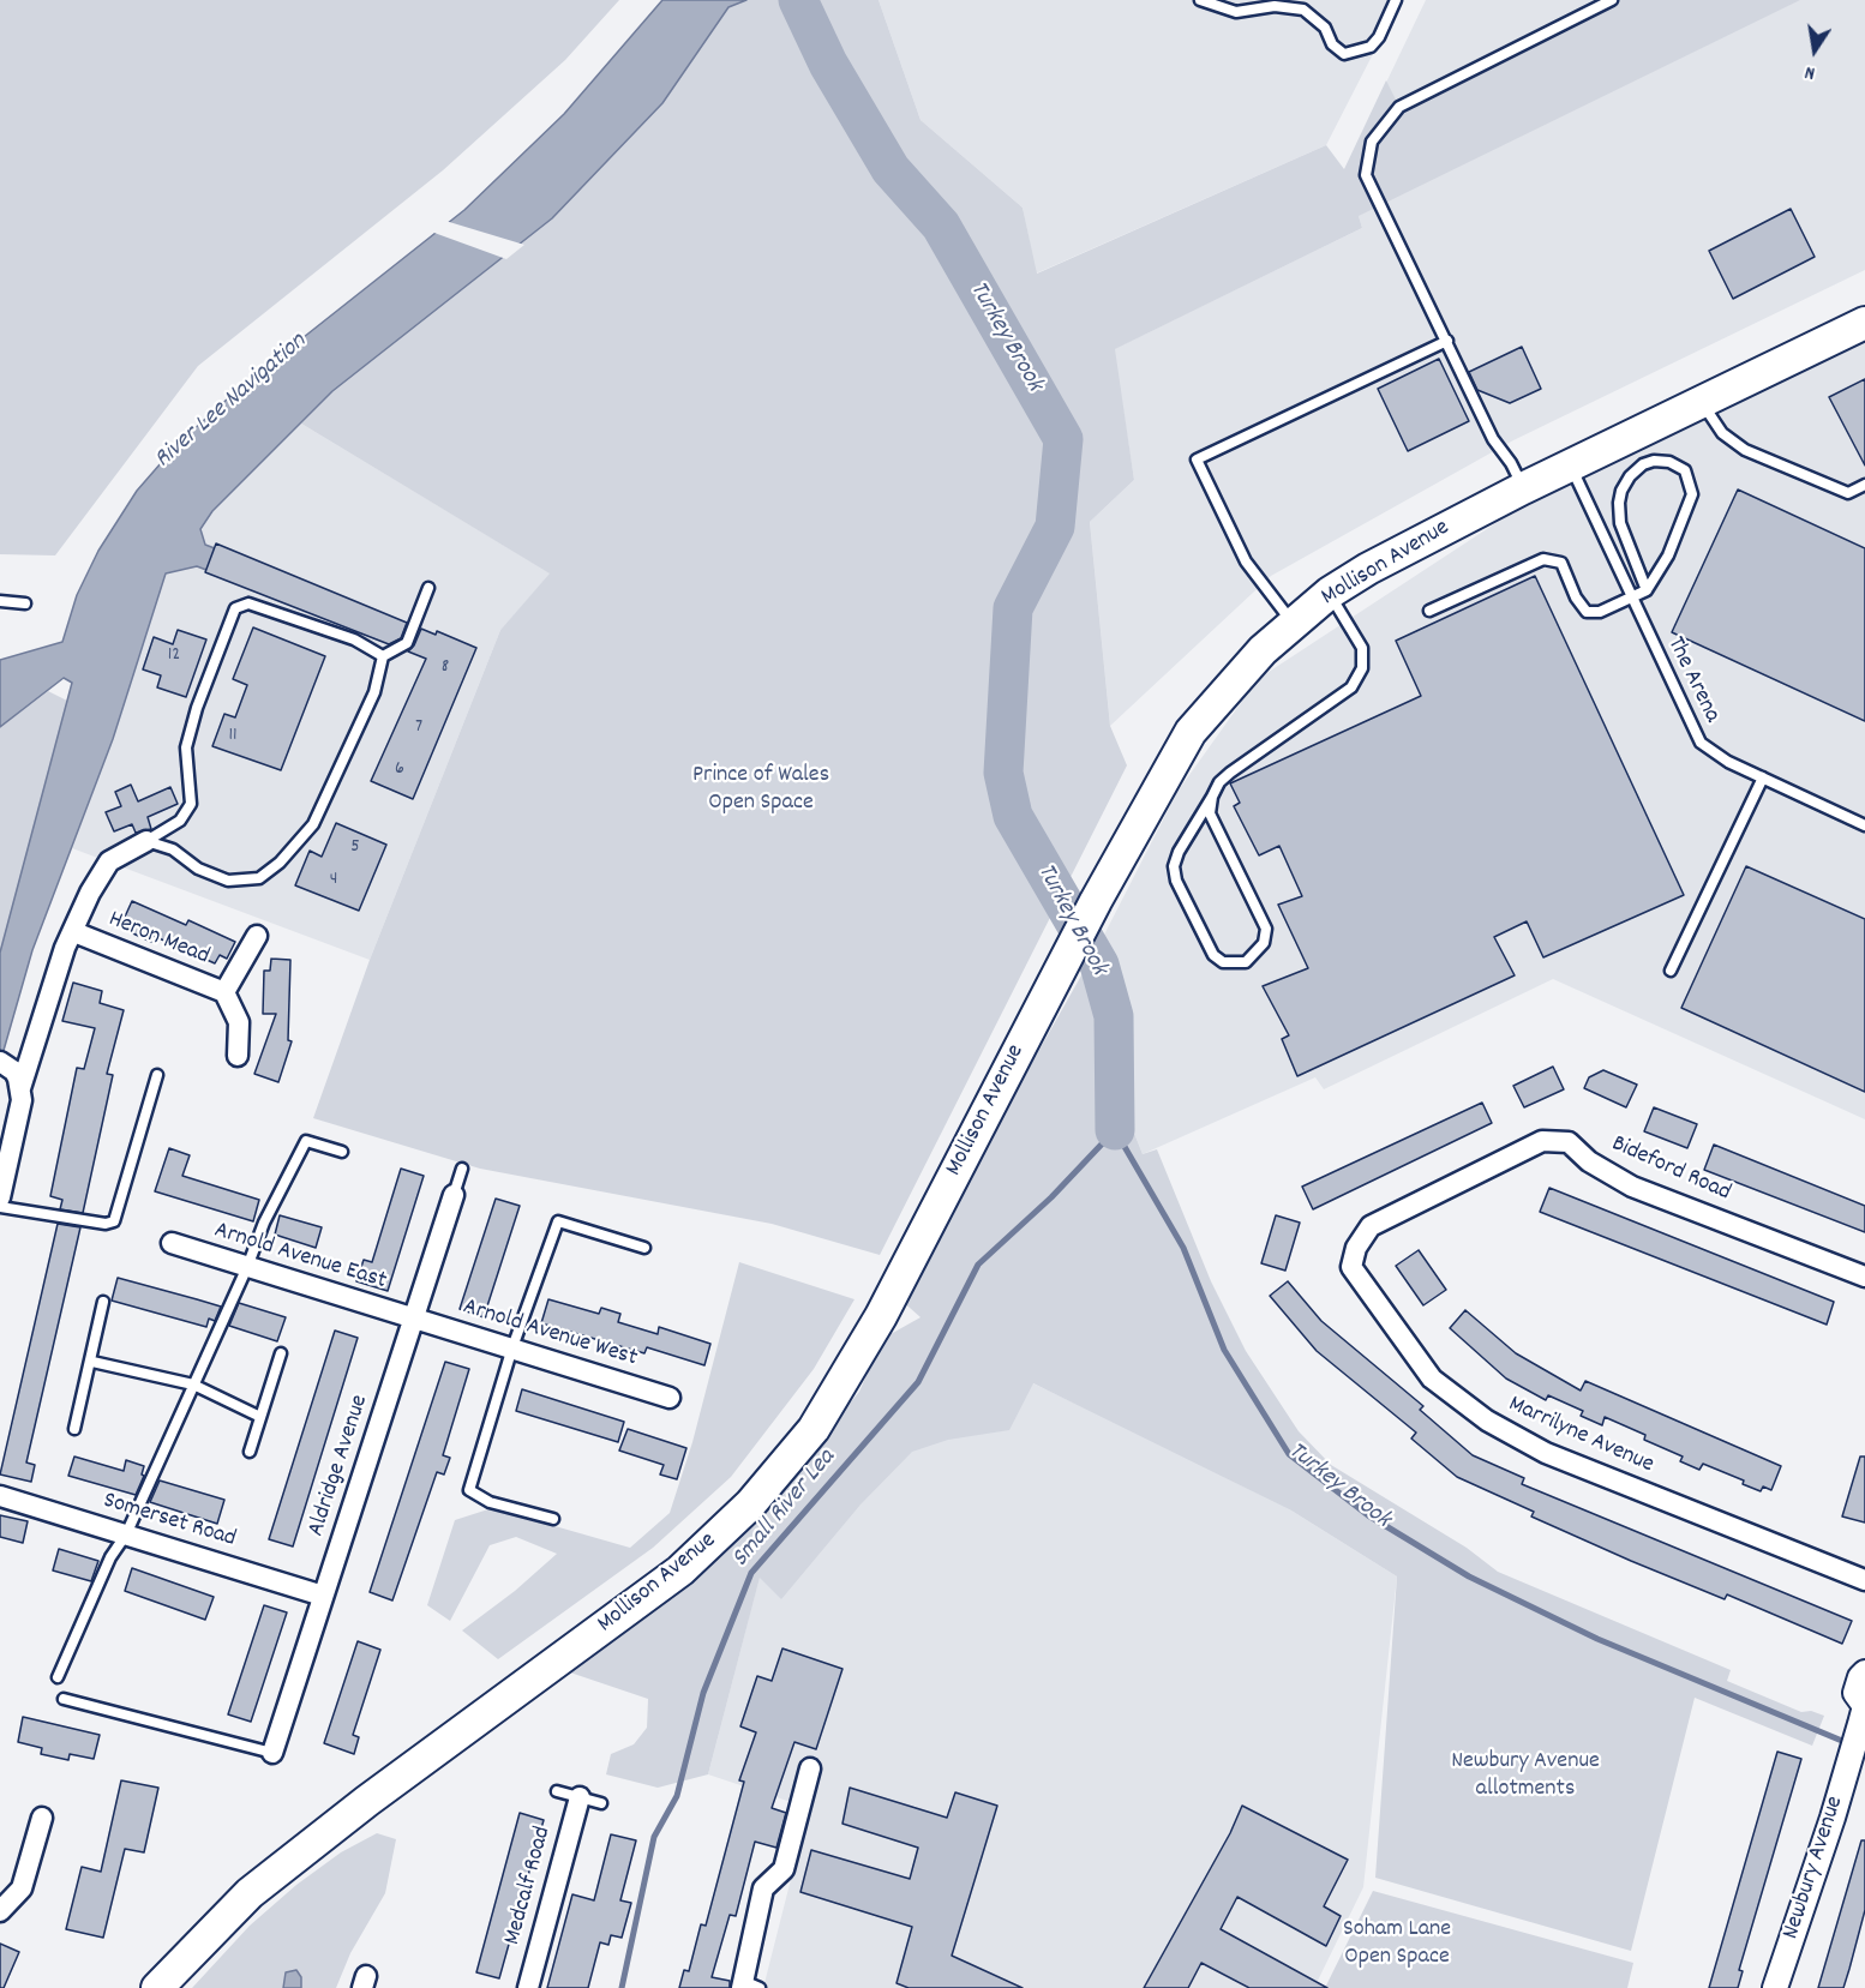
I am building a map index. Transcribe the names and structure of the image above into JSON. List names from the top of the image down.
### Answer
{
  "streets": {
    "main road": ["Mollison Avenue"],
    "street": [
      "Heron Mead",
      "Bideford Road",
      "Arnold Avenue East",
      "Arnold Avenue West",
      "Marrilyne Avenue",
      "Aldridge Avenue",
      "Somerset Road",
      "Newbury Avenue",
      "Medcalf Road"
    ],
    "lane": ["The Arena"]
  },
  "crossings": [
    ["Mollison Avenue", "The Arena"],
    ["Bideford Road", "Marrilyne Avenue"],
    ["Arnold Avenue East", "Arnold Avenue West"],
    ["Arnold Avenue East", "Aldridge Avenue"],
    ["Arnold Avenue West", "Aldridge Avenue"],
    ["Aldridge Avenue", "Somerset Road"]
  ],
  "water": ["Turkey Brook", "River Lee Navigation", "Small River Lea"],
  "parks": ["Prince of Wales Open Space", "Newbury Avenue allotments", "Soham Lane Open Space"],
  "house_numbers": [
    "12",
    "8",
    "7",
    "11",
    "6",
    "5",
    "4"
  ],
  "north": "bottom"
}
